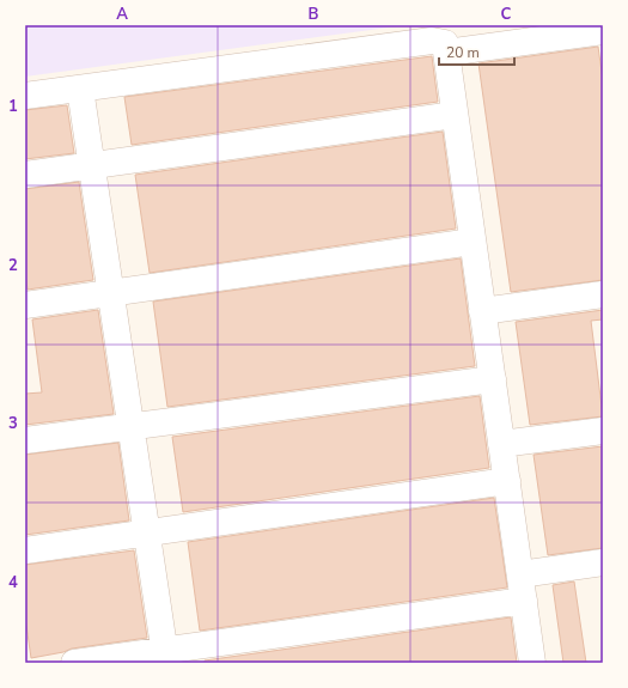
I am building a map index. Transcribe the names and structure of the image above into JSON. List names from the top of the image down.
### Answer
{
  "scale_bar": "20 m",
  "grid": {
    "columns": ["A", "B", "C"],
    "rows": [
      "1",
      "2",
      "3",
      "4"
    ]
  }
}
